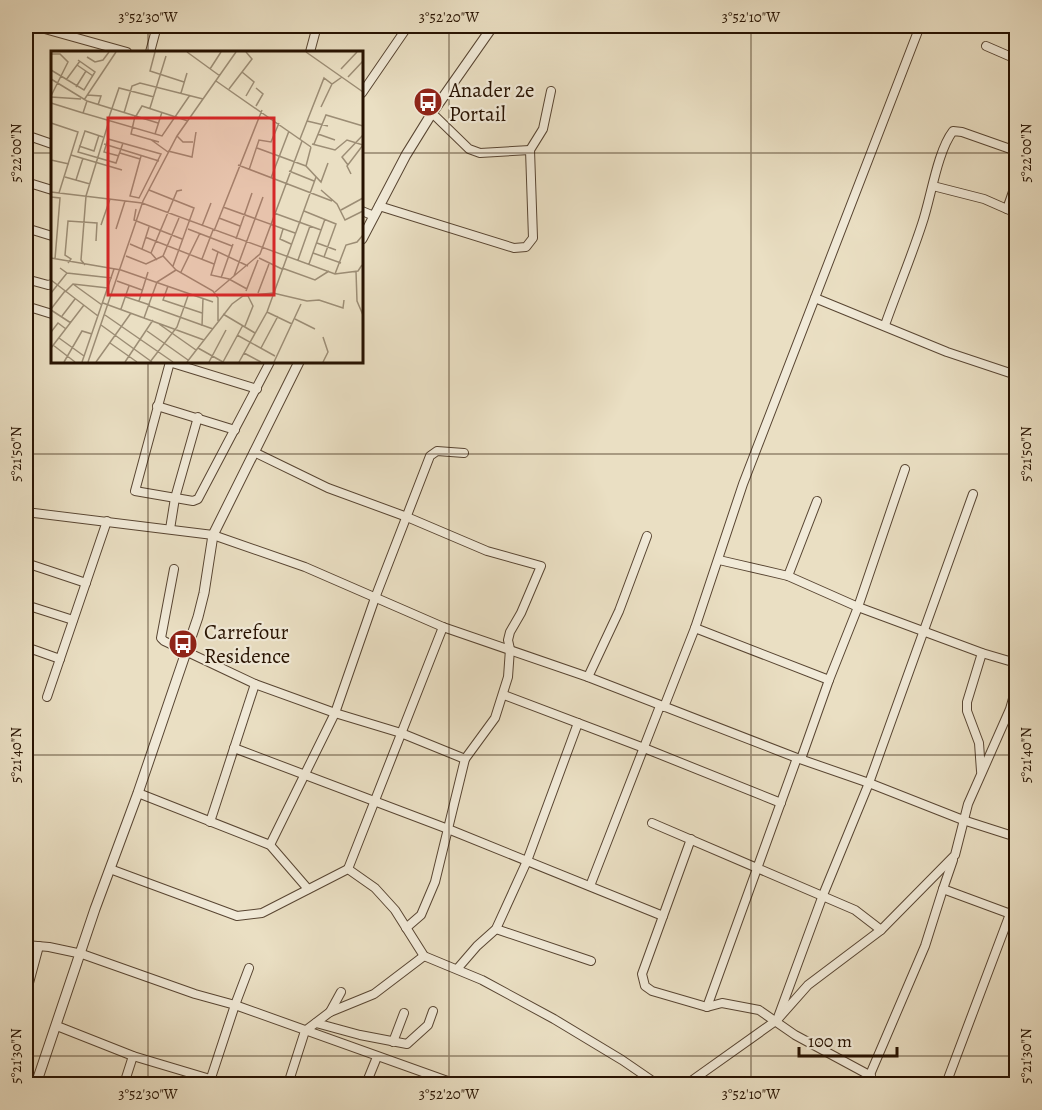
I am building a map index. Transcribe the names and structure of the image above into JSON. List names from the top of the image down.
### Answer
{
  "places": {
    "bus stop": ["Anader 2e Portail", "Carrefour Residence"]
  },
  "scale_bar": "100 m",
  "coordinates": [
    "3°52'30\"W",
    "3°52'20\"W",
    "3°52'10\"W",
    "5°22'00\"N",
    "5°21'50\"N",
    "5°21'40\"N",
    "5°21'30\"N"
  ]
}
